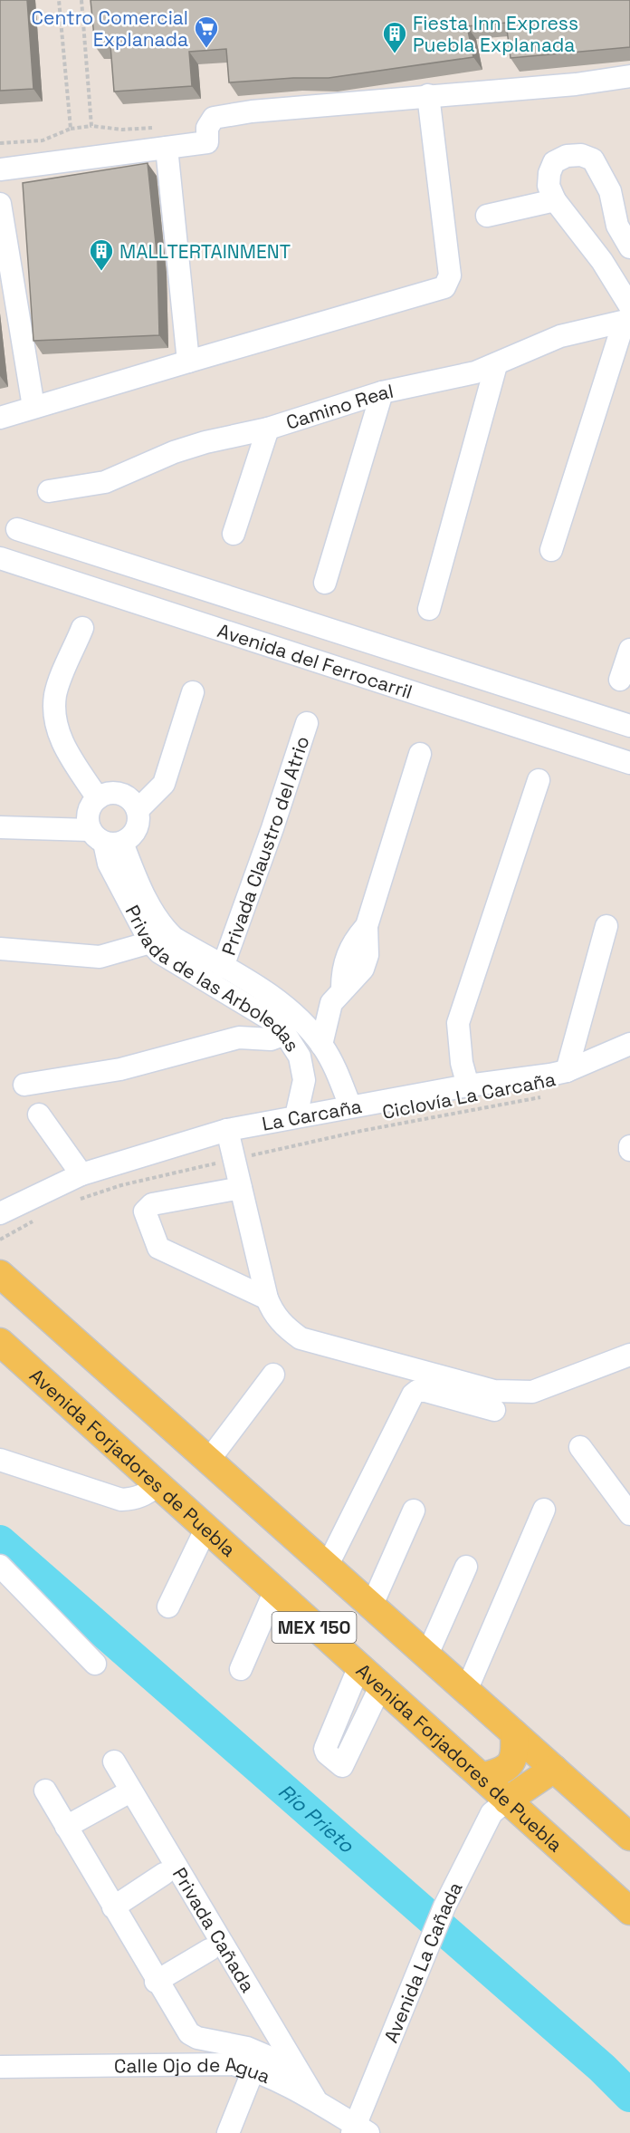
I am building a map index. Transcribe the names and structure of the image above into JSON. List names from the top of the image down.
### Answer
{
  "streets": {
    "main road": ["Avenida Forjadores de Puebla", "MEX 150"],
    "street": [
      "Camino Real",
      "Avenida del Ferrocarril",
      "Privada Claustro del Atrio",
      "Privada de las Arboledas",
      "La Carcaña",
      "Privada Cañada",
      "Avenida La Cañada",
      "Calle Ojo de Agua"
    ],
    "path": ["Ciclovía La Carcaña"]
  },
  "crossings": [
    ["Privada Claustro del Atrio", "Privada de las Arboledas"],
    ["Privada de las Arboledas", "La Carcaña"],
    ["Avenida Forjadores de Puebla", "Avenida La Cañada"],
    ["Privada Cañada", "Calle Ojo de Agua"],
    ["Avenida La Cañada", "Calle Ojo de Agua"]
  ],
  "water": ["Río Prieto"],
  "places": {
    "supermarket": ["Centro Comercial Explanada"],
    "building": ["Fiesta Inn Express Puebla Explanada", "MALLTERTAINMENT"]
  }
}
